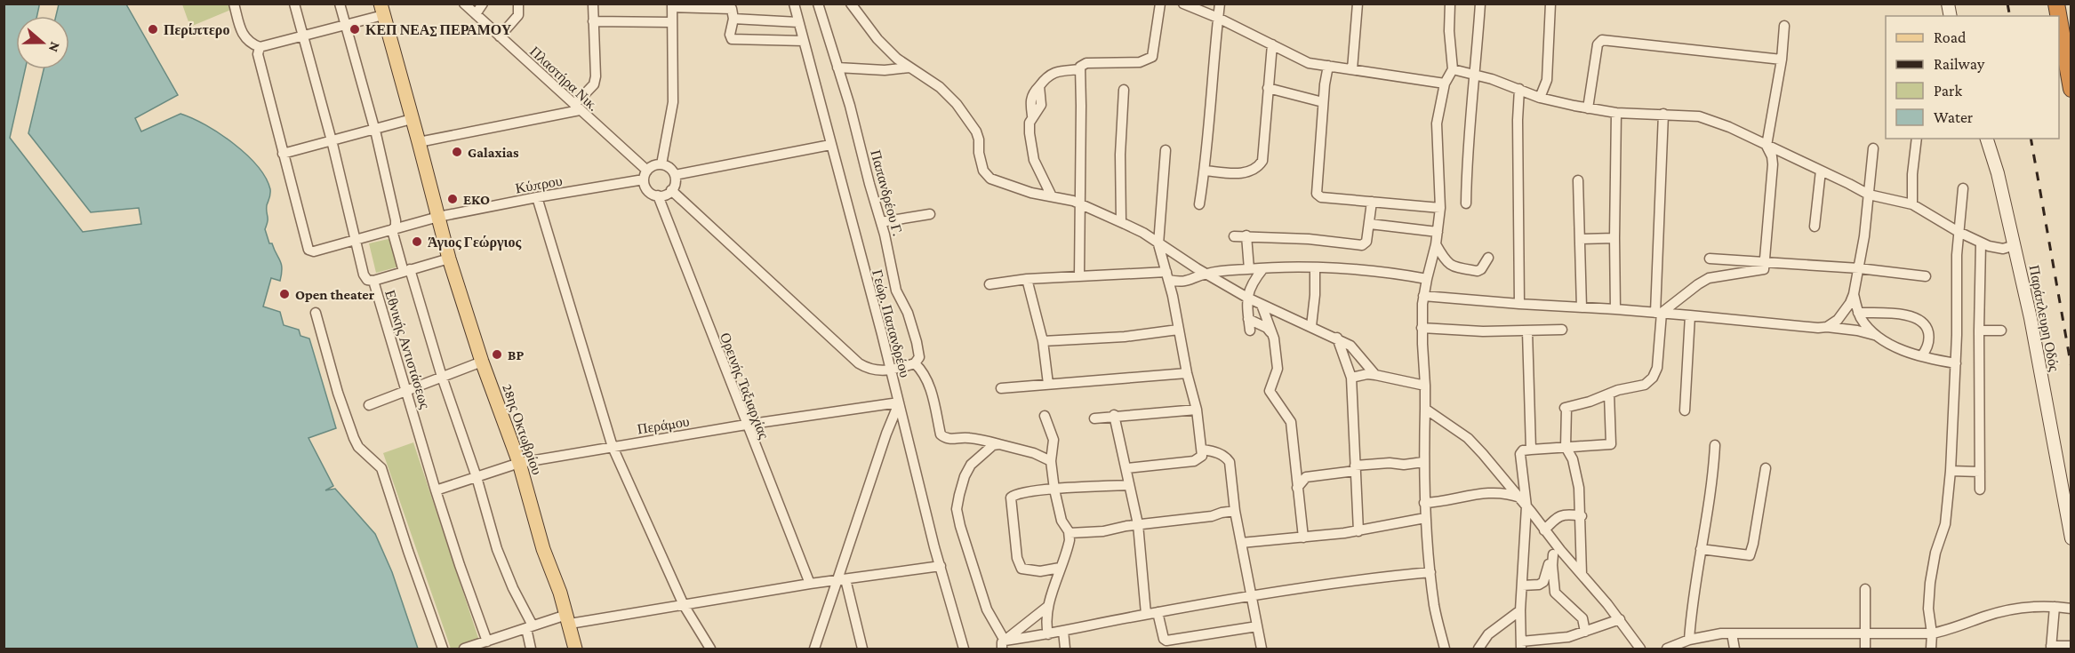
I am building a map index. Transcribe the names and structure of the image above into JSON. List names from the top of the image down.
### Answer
{
  "streets": {
    "main road": ["Παράπλευρη Οδός", "28ης Οκτωβρίου"],
    "street": [
      "Πλαστήρα Νικ.",
      "Κύπρου",
      "Παπανδρέου Γ.",
      "Γεώρ. Παπανδρέου",
      "Εθνικής Αντιστάσεως",
      "Ορεινής Ταξιαρχίας",
      "Περάμου"
    ]
  },
  "crossings": [
    ["Πλαστήρα Νικ.", "Κύπρου"],
    ["Πλαστήρα Νικ.", "Ορεινής Ταξιαρχίας"],
    ["Κύπρου", "Εθνικής Αντιστάσεως"],
    ["Κύπρου", "Ορεινής Ταξιαρχίας"],
    ["Κύπρου", "28ης Οκτωβρίου"],
    ["Γεώρ. Παπανδρέου", "Περάμου"],
    ["Εθνικής Αντιστάσεως", "Περάμου"],
    ["Ορεινής Ταξιαρχίας", "Περάμου"],
    ["Περάμου", "28ης Οκτωβρίου"]
  ],
  "places": [
    "Περίπτερο",
    "ΚΕΠ ΝΕΑΣ ΠΕΡΑΜΟΥ",
    "Galaxias",
    "EKO",
    "Άγιος Γεώργιος",
    "Open theater",
    "BP"
  ],
  "legend": [
    "Road",
    "Railway",
    "Park",
    "Water"
  ],
  "north": "right"
}
